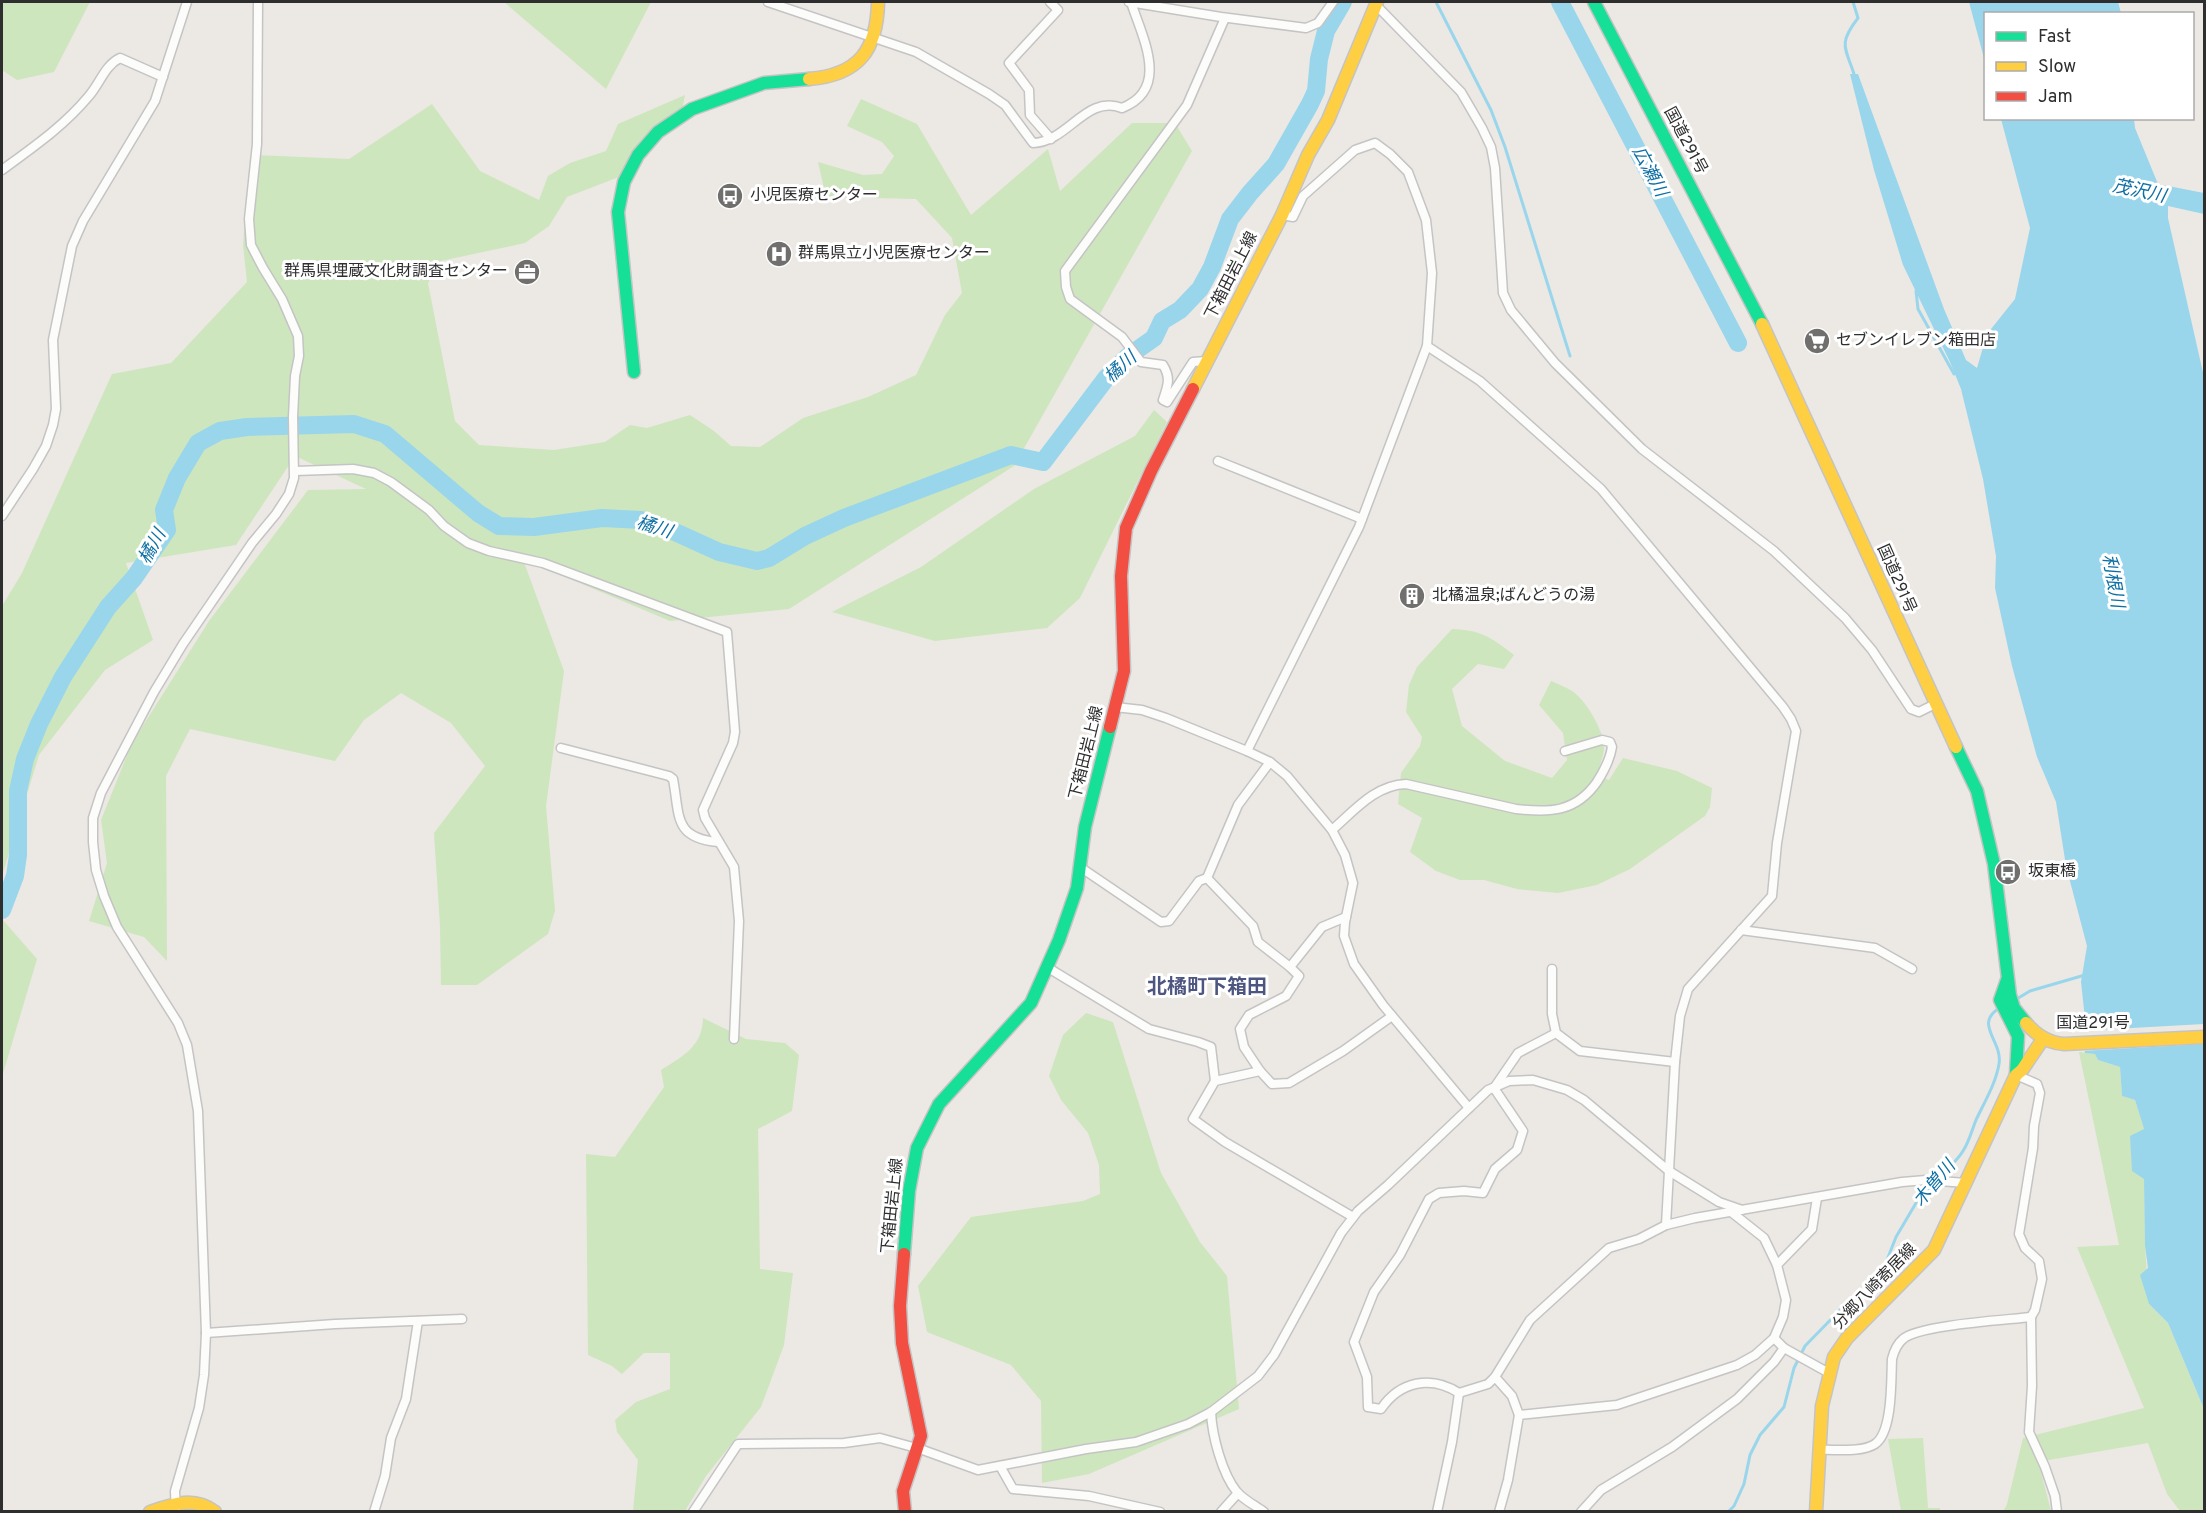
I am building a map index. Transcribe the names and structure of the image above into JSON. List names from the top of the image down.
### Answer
{
  "streets": {
    "main road": ["国道291号", "下箱田岩上線", "分郷八崎寄居線"]
  },
  "crossings": [
    ["国道291号", "分郷八崎寄居線"]
  ],
  "districts": ["北橘町下箱田"],
  "water": [
    "広瀬川",
    "茂沢川",
    "橘川",
    "利根川",
    "木曽川"
  ],
  "places": {
    "bus stop": ["小児医療センター", "坂東橋"],
    "hospital": ["群馬県立小児医療センター"],
    "office": ["群馬県埋蔵文化財調査センター"],
    "supermarket": ["セブンイレブン箱田店"],
    "building": ["北橘温泉;ばんどうの湯"]
  },
  "legend": ["Fast", "Slow", "Jam"]
}
